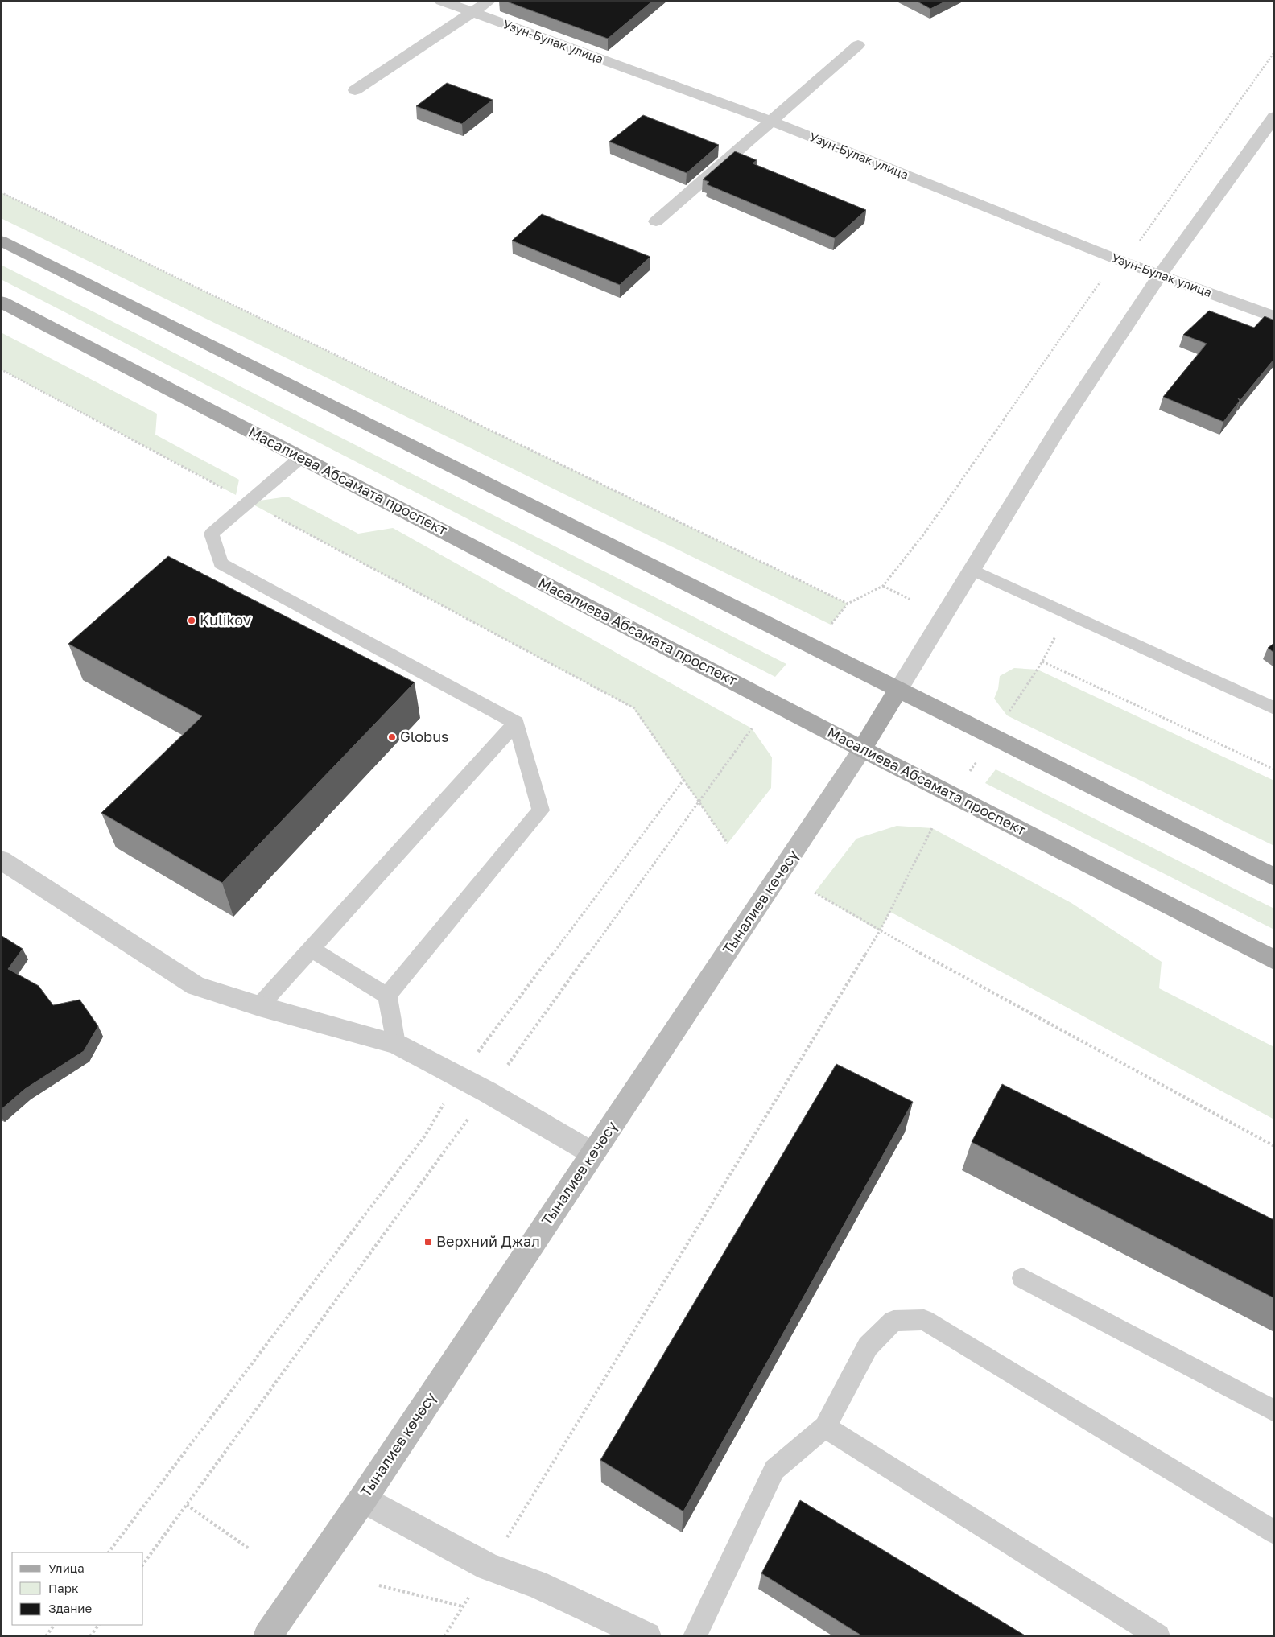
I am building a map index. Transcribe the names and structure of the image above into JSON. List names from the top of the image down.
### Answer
{
  "streets": {
    "main road": ["Масалиева Абсамата проспект", "Тыналиев көчөсү"],
    "street": ["Узун-Булак улица"]
  },
  "crossings": [
    ["Масалиева Абсамата проспект", "Тыналиев көчөсү"]
  ],
  "places": {
    "other": ["Kulikov", "Globus"],
    "transit": ["Верхний Джал"]
  },
  "legend": ["Улица", "Парк", "Здание"]
}
